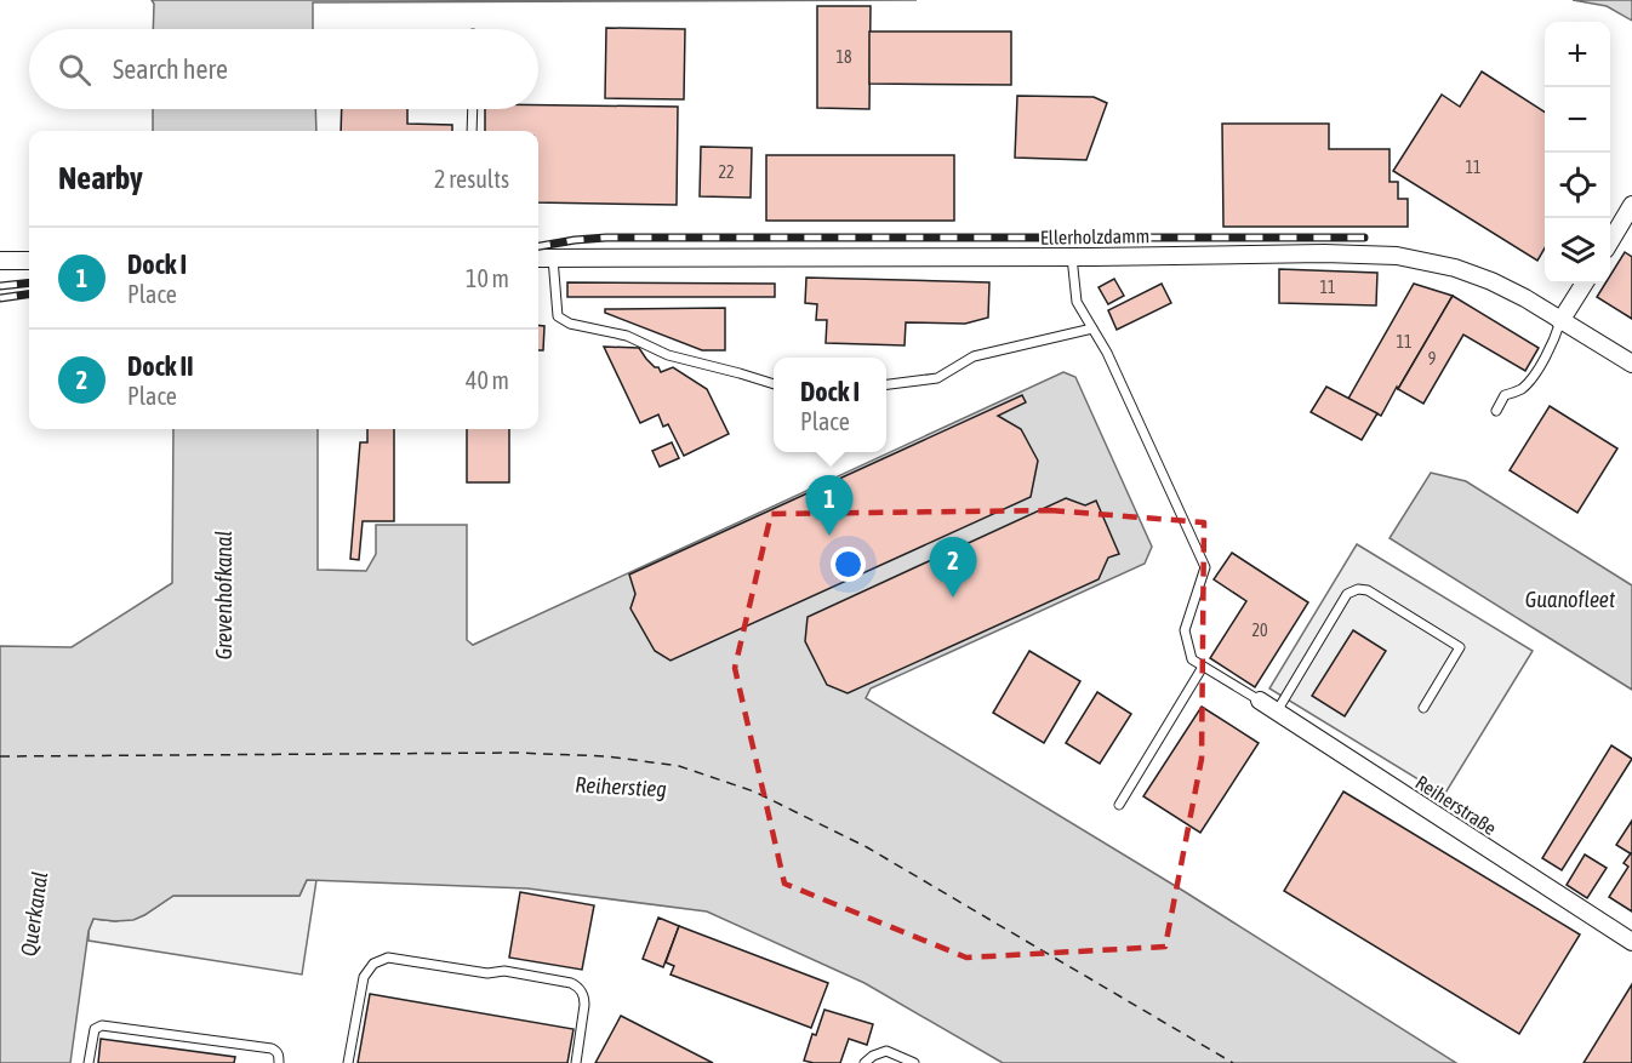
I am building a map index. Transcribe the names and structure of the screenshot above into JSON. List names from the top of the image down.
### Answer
{
  "streets": {
    "street": ["Ellerholzdamm", "Reiherstraße"]
  },
  "water": [
    "Grevenhofkanal",
    "Guanofleet",
    "Reiherstieg",
    "Querkanal"
  ],
  "house_numbers": [
    "18",
    "11",
    "22",
    "11",
    "11",
    "9",
    "20"
  ],
  "page": {
    "map_buttons": ["+", "−"],
    "search": "Search here",
    "heading": ["Nearby", "2 results"],
    "list": [
      {
        "mark": "1",
        "name": "Dock I",
        "note": "Place",
        "value": "10 m"
      },
      {
        "mark": "2",
        "name": "Dock II",
        "note": "Place",
        "value": "40 m"
      }
    ],
    "popup": ["Dock I", "Place"],
    "pins": ["1", "2"]
  }
}
